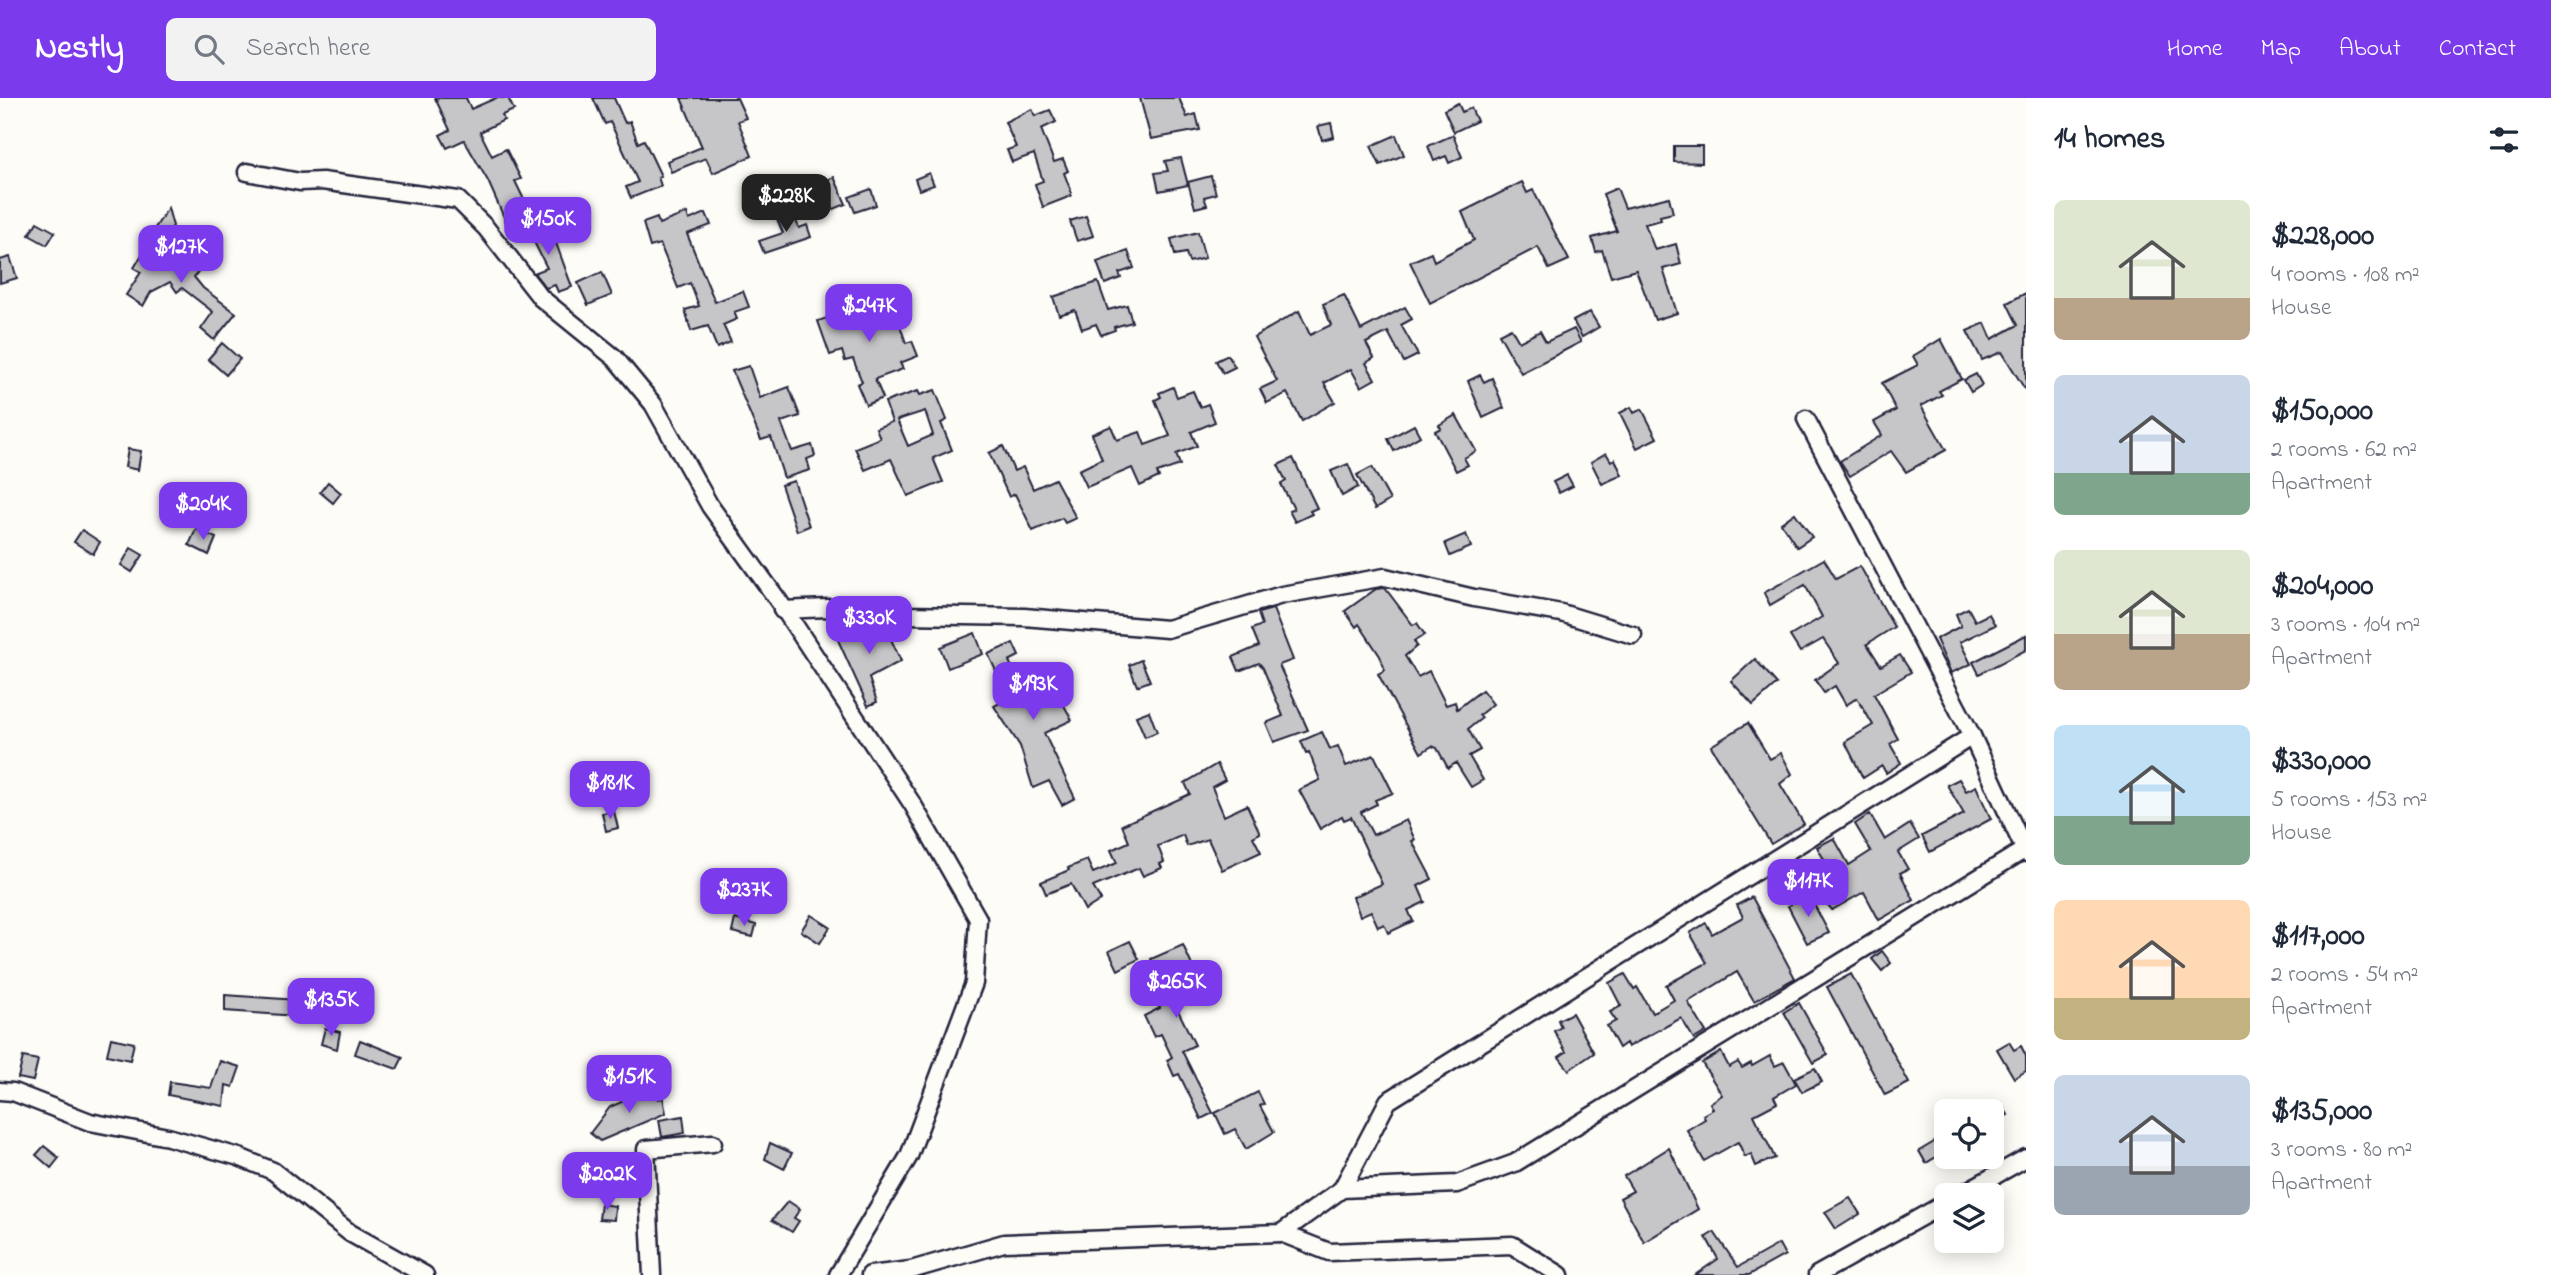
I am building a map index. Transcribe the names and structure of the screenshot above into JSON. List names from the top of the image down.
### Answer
{
  "page": {
    "header": "Nestly",
    "search": "Search here",
    "nav": [
      "Home",
      "Map",
      "About",
      "Contact"
    ],
    "heading": "14 homes",
    "price": [
      "$228K",
      "$150K",
      "$127K",
      "$247K",
      "$204K",
      "$330K",
      "$193K",
      "$181K",
      "$117K",
      "$237K",
      "$265K",
      "$135K",
      "$151K",
      "$202K"
    ],
    "list": [
      {
        "name": "$228,000",
        "note": "4 rooms · 108 m² · House"
      },
      {
        "name": "$150,000",
        "note": "2 rooms · 62 m² · Apartment"
      },
      {
        "name": "$204,000",
        "note": "3 rooms · 104 m² · Apartment"
      },
      {
        "name": "$330,000",
        "note": "5 rooms · 153 m² · House"
      },
      {
        "name": "$117,000",
        "note": "2 rooms · 54 m² · Apartment"
      },
      {
        "name": "$135,000",
        "note": "3 rooms · 80 m² · Apartment"
      }
    ]
  }
}
